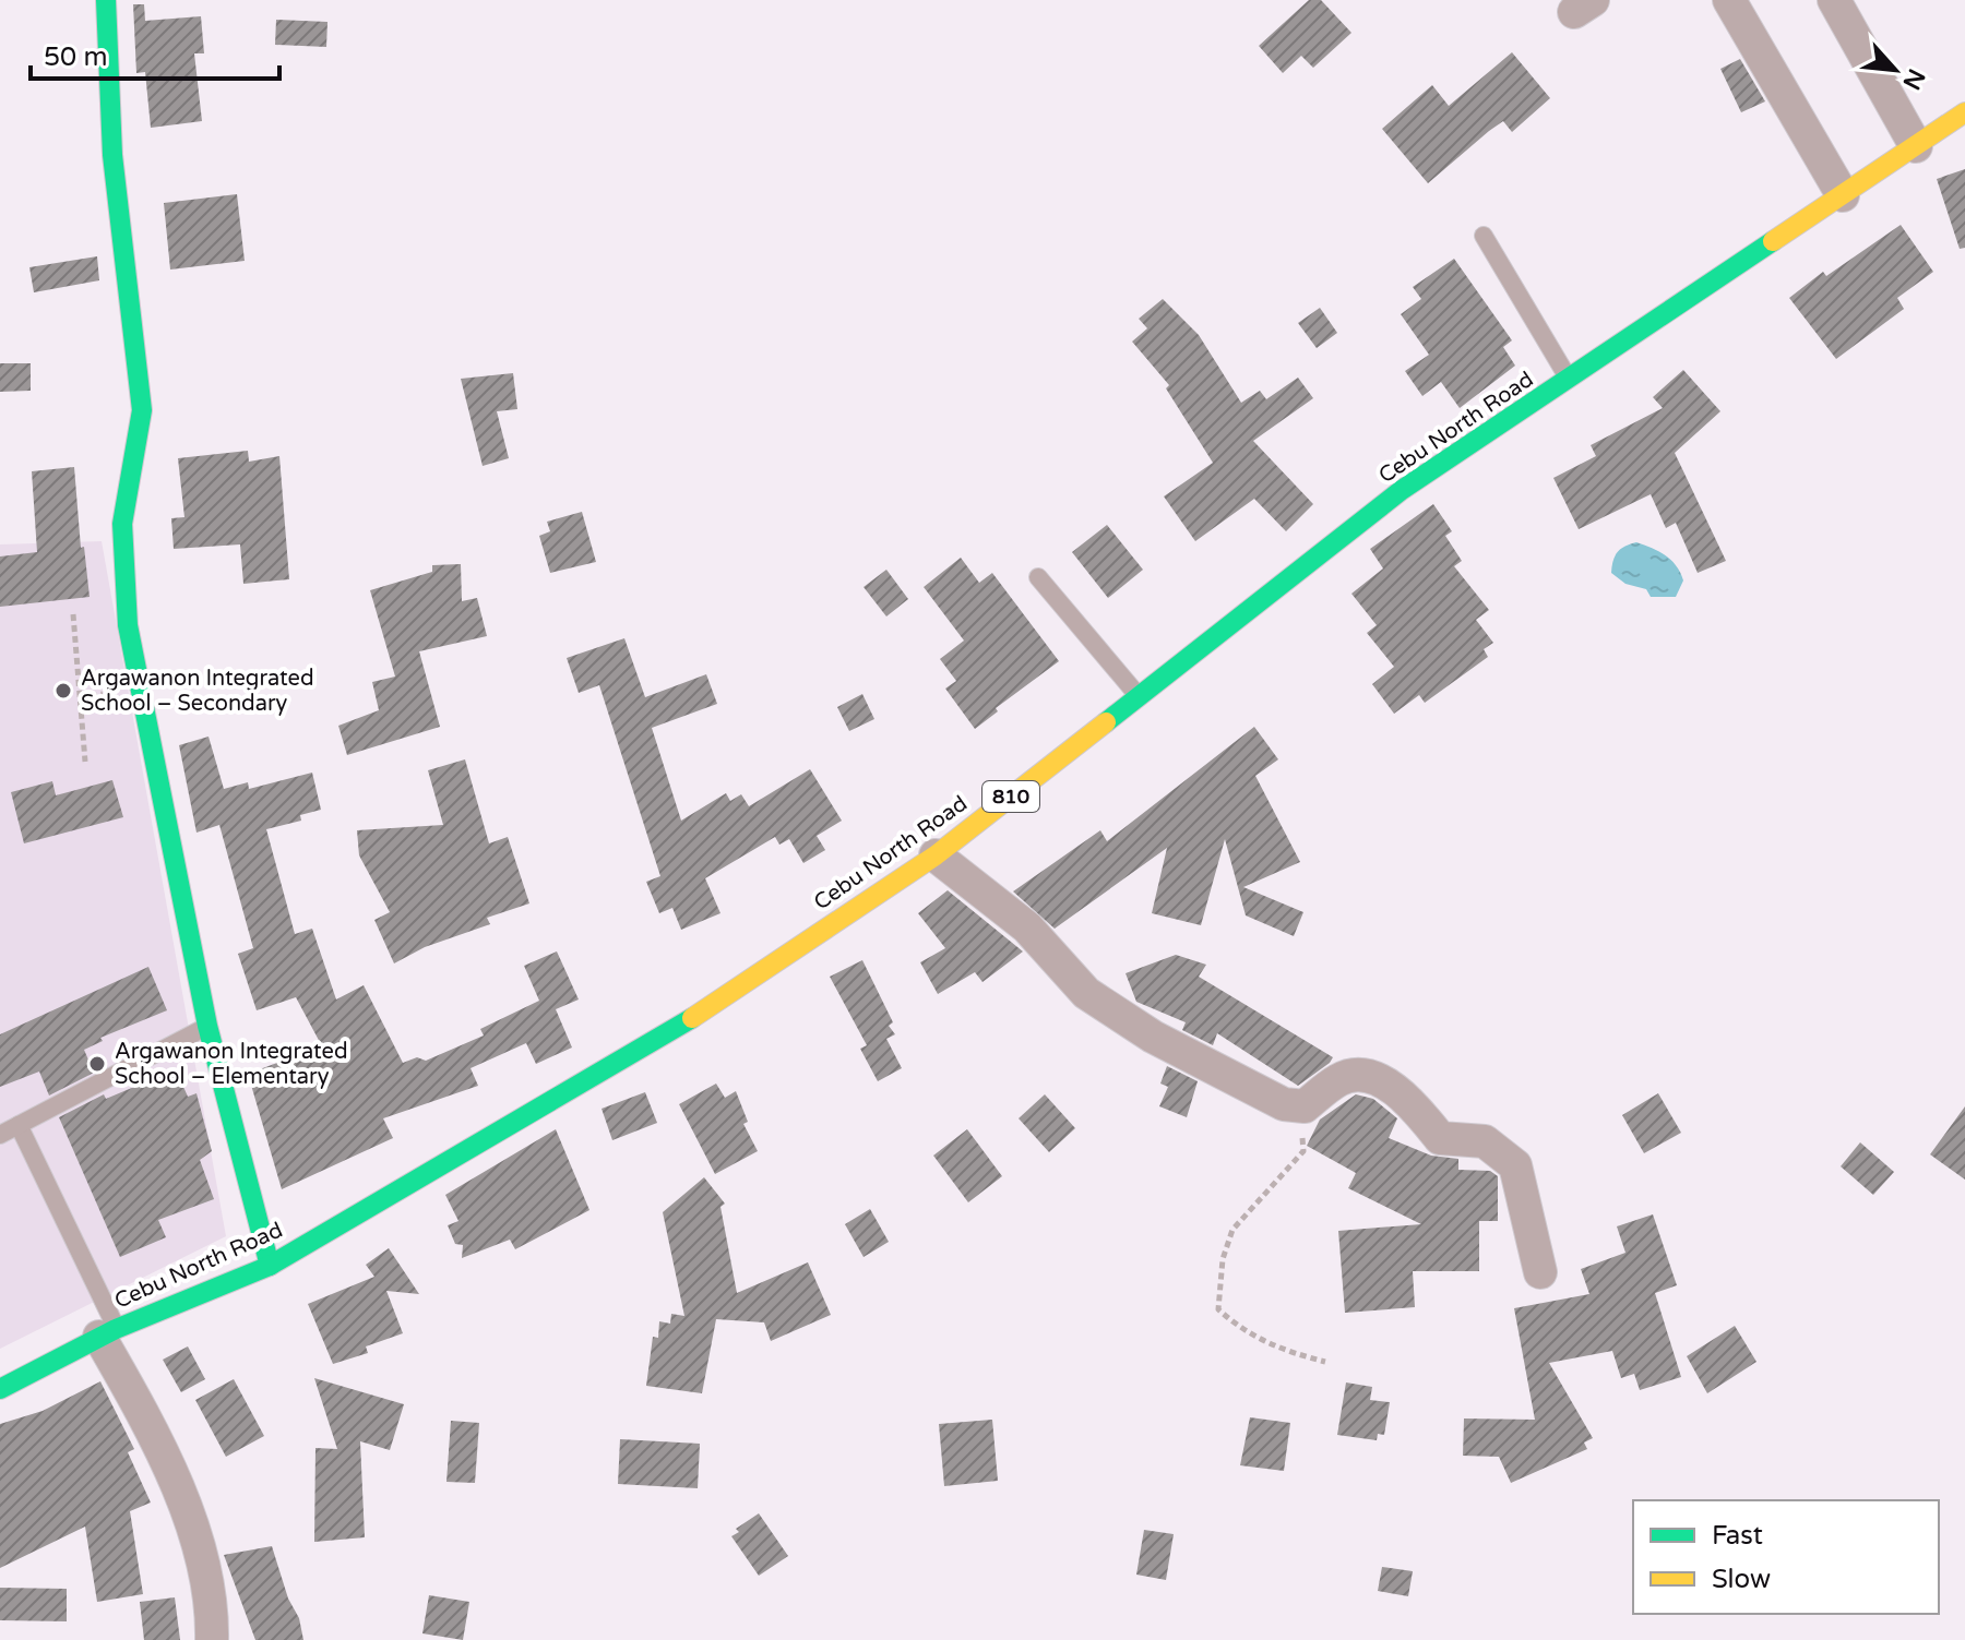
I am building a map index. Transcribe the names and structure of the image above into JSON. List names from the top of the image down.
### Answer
{
  "streets": {
    "main road": ["Cebu North Road", "810"]
  },
  "places": ["Argawanon Integrated School – Secondary", "Argawanon Integrated School – Elementary"],
  "legend": ["Fast", "Slow"],
  "scale_bar": "50 m",
  "north": "bottom right"
}
